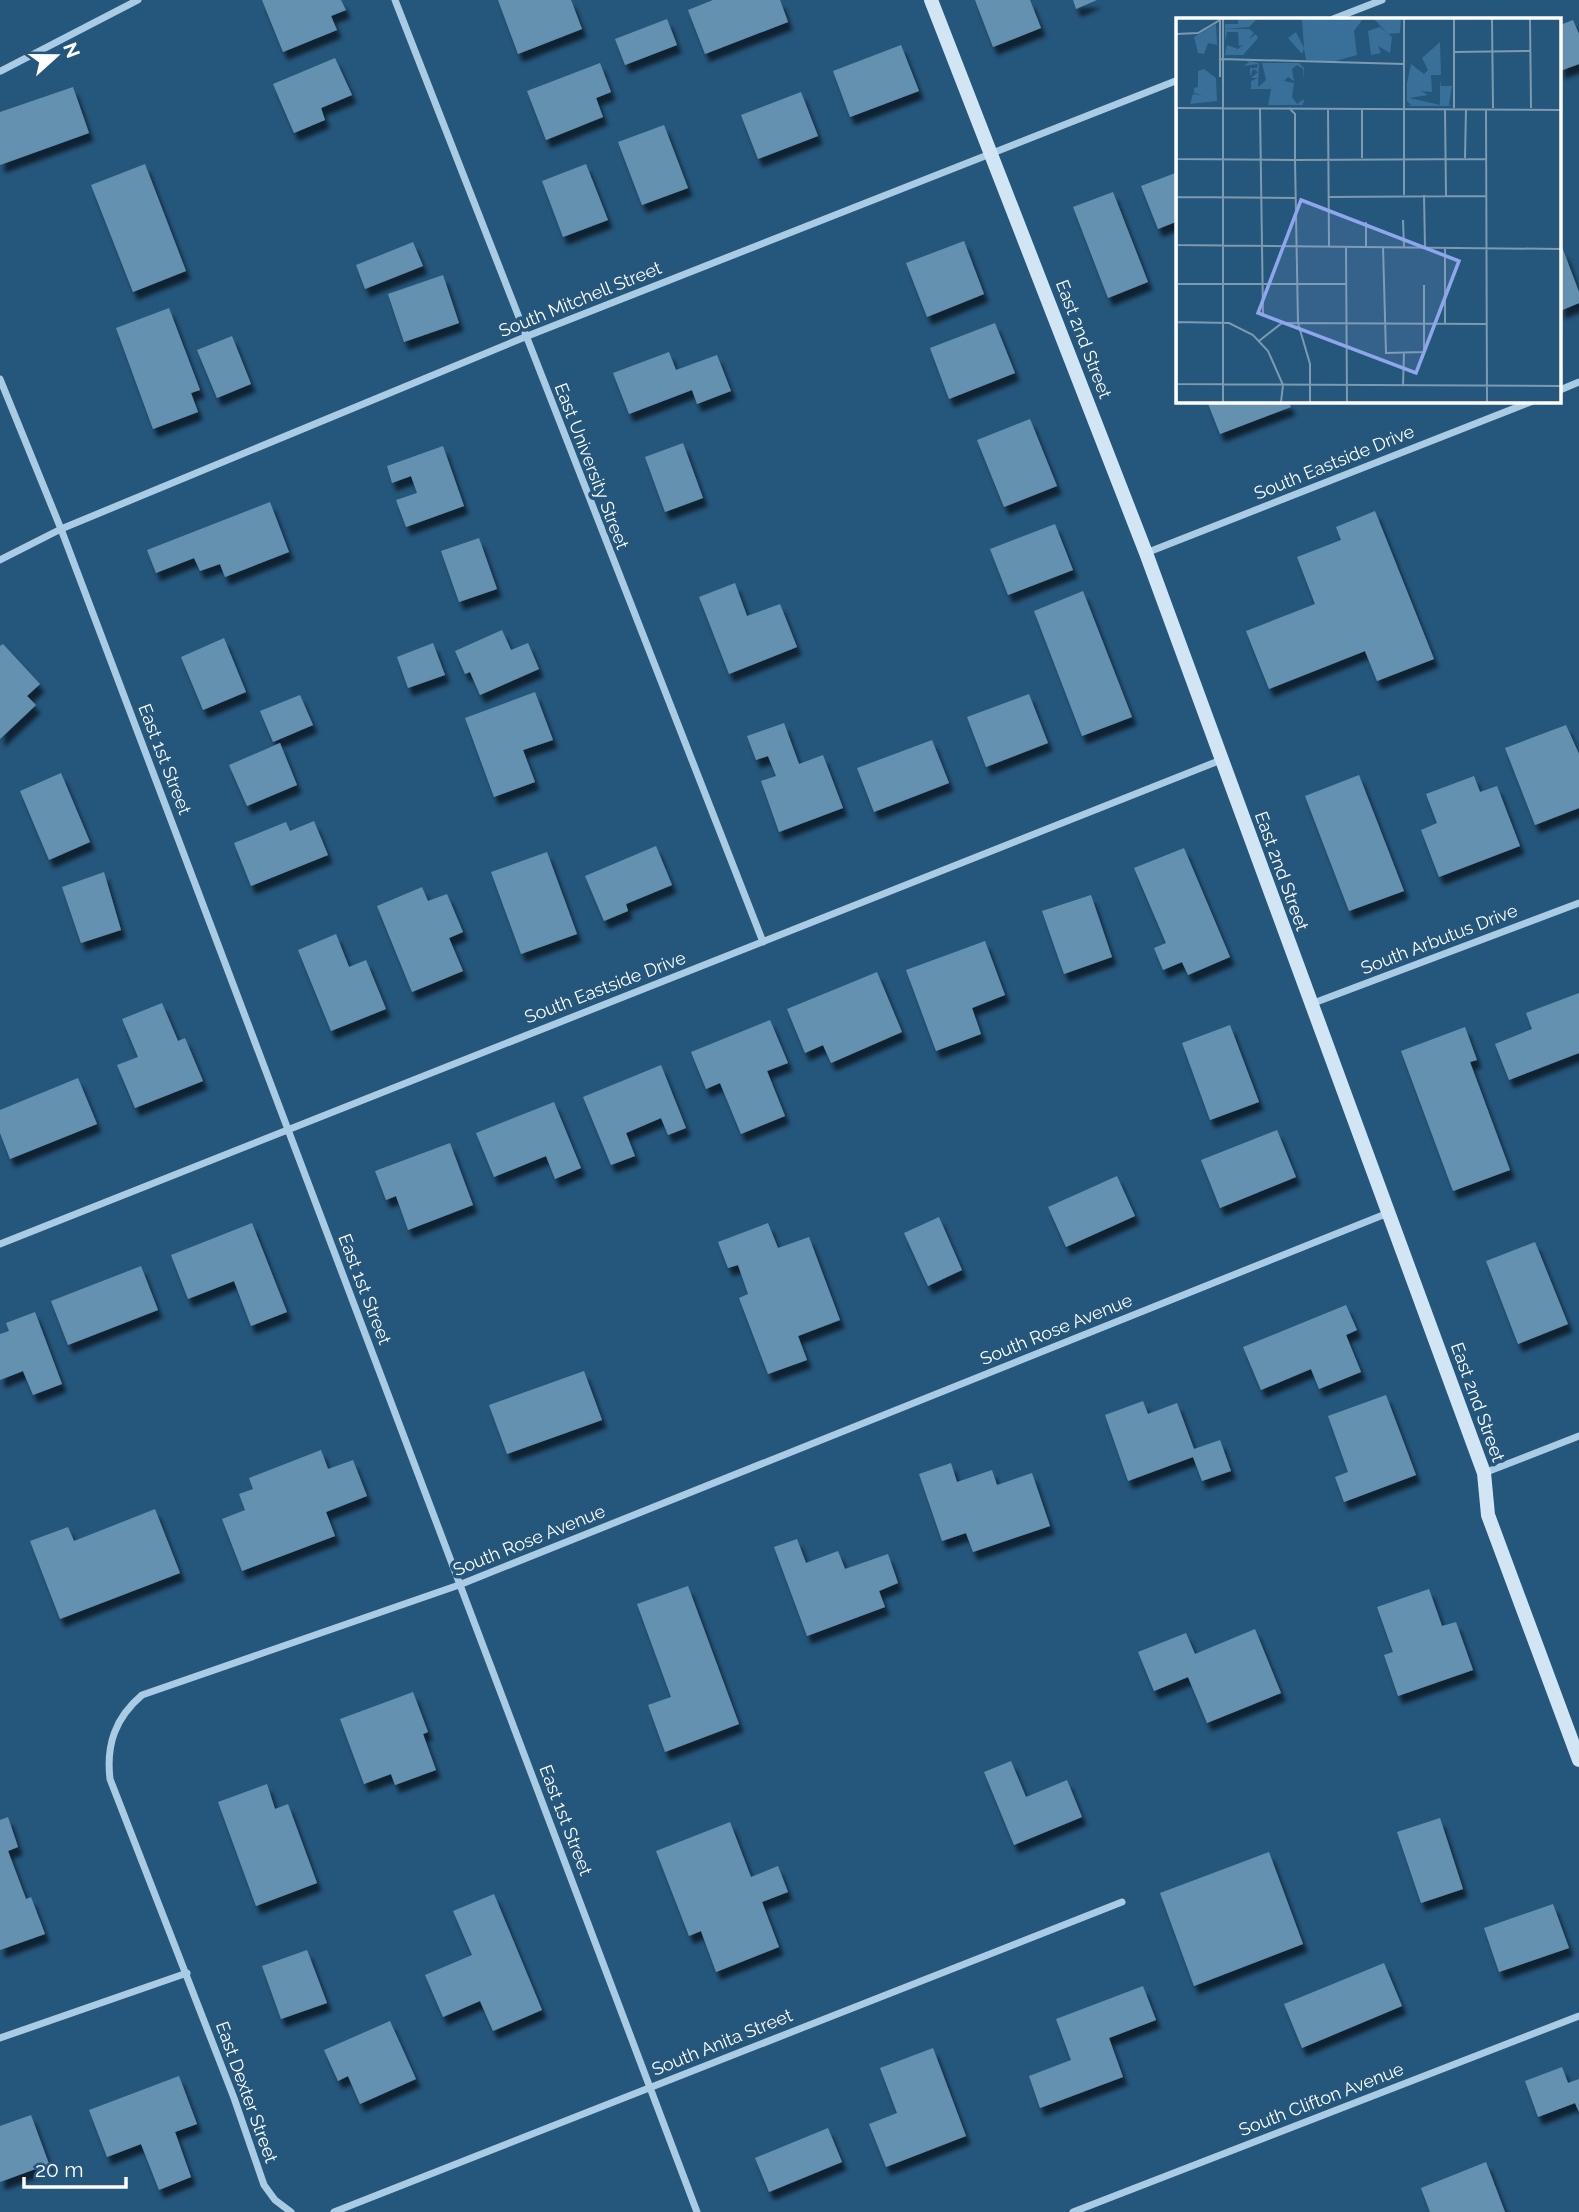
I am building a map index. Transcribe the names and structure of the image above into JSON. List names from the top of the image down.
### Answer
{
  "streets": {
    "street": [
      "South Mitchell Street",
      "East 2nd Street",
      "South Eastside Drive",
      "East University Street",
      "East 1st Street",
      "South Arbutus Drive",
      "South Rose Avenue",
      "South Anita Street",
      "East Dexter Street",
      "South Clifton Avenue"
    ]
  },
  "crossings": [
    ["South Mitchell Street", "East 2nd Street"],
    ["South Mitchell Street", "East University Street"],
    ["South Mitchell Street", "East 1st Street"],
    ["East 2nd Street", "South Eastside Drive"],
    ["East 2nd Street", "South Arbutus Drive"],
    ["East 2nd Street", "South Rose Avenue"],
    ["South Eastside Drive", "East University Street"],
    ["South Eastside Drive", "East 1st Street"],
    ["East 1st Street", "South Rose Avenue"],
    ["East 1st Street", "South Anita Street"],
    ["South Rose Avenue", "East Dexter Street"]
  ],
  "scale_bar": "20 m",
  "north": "right"
}
